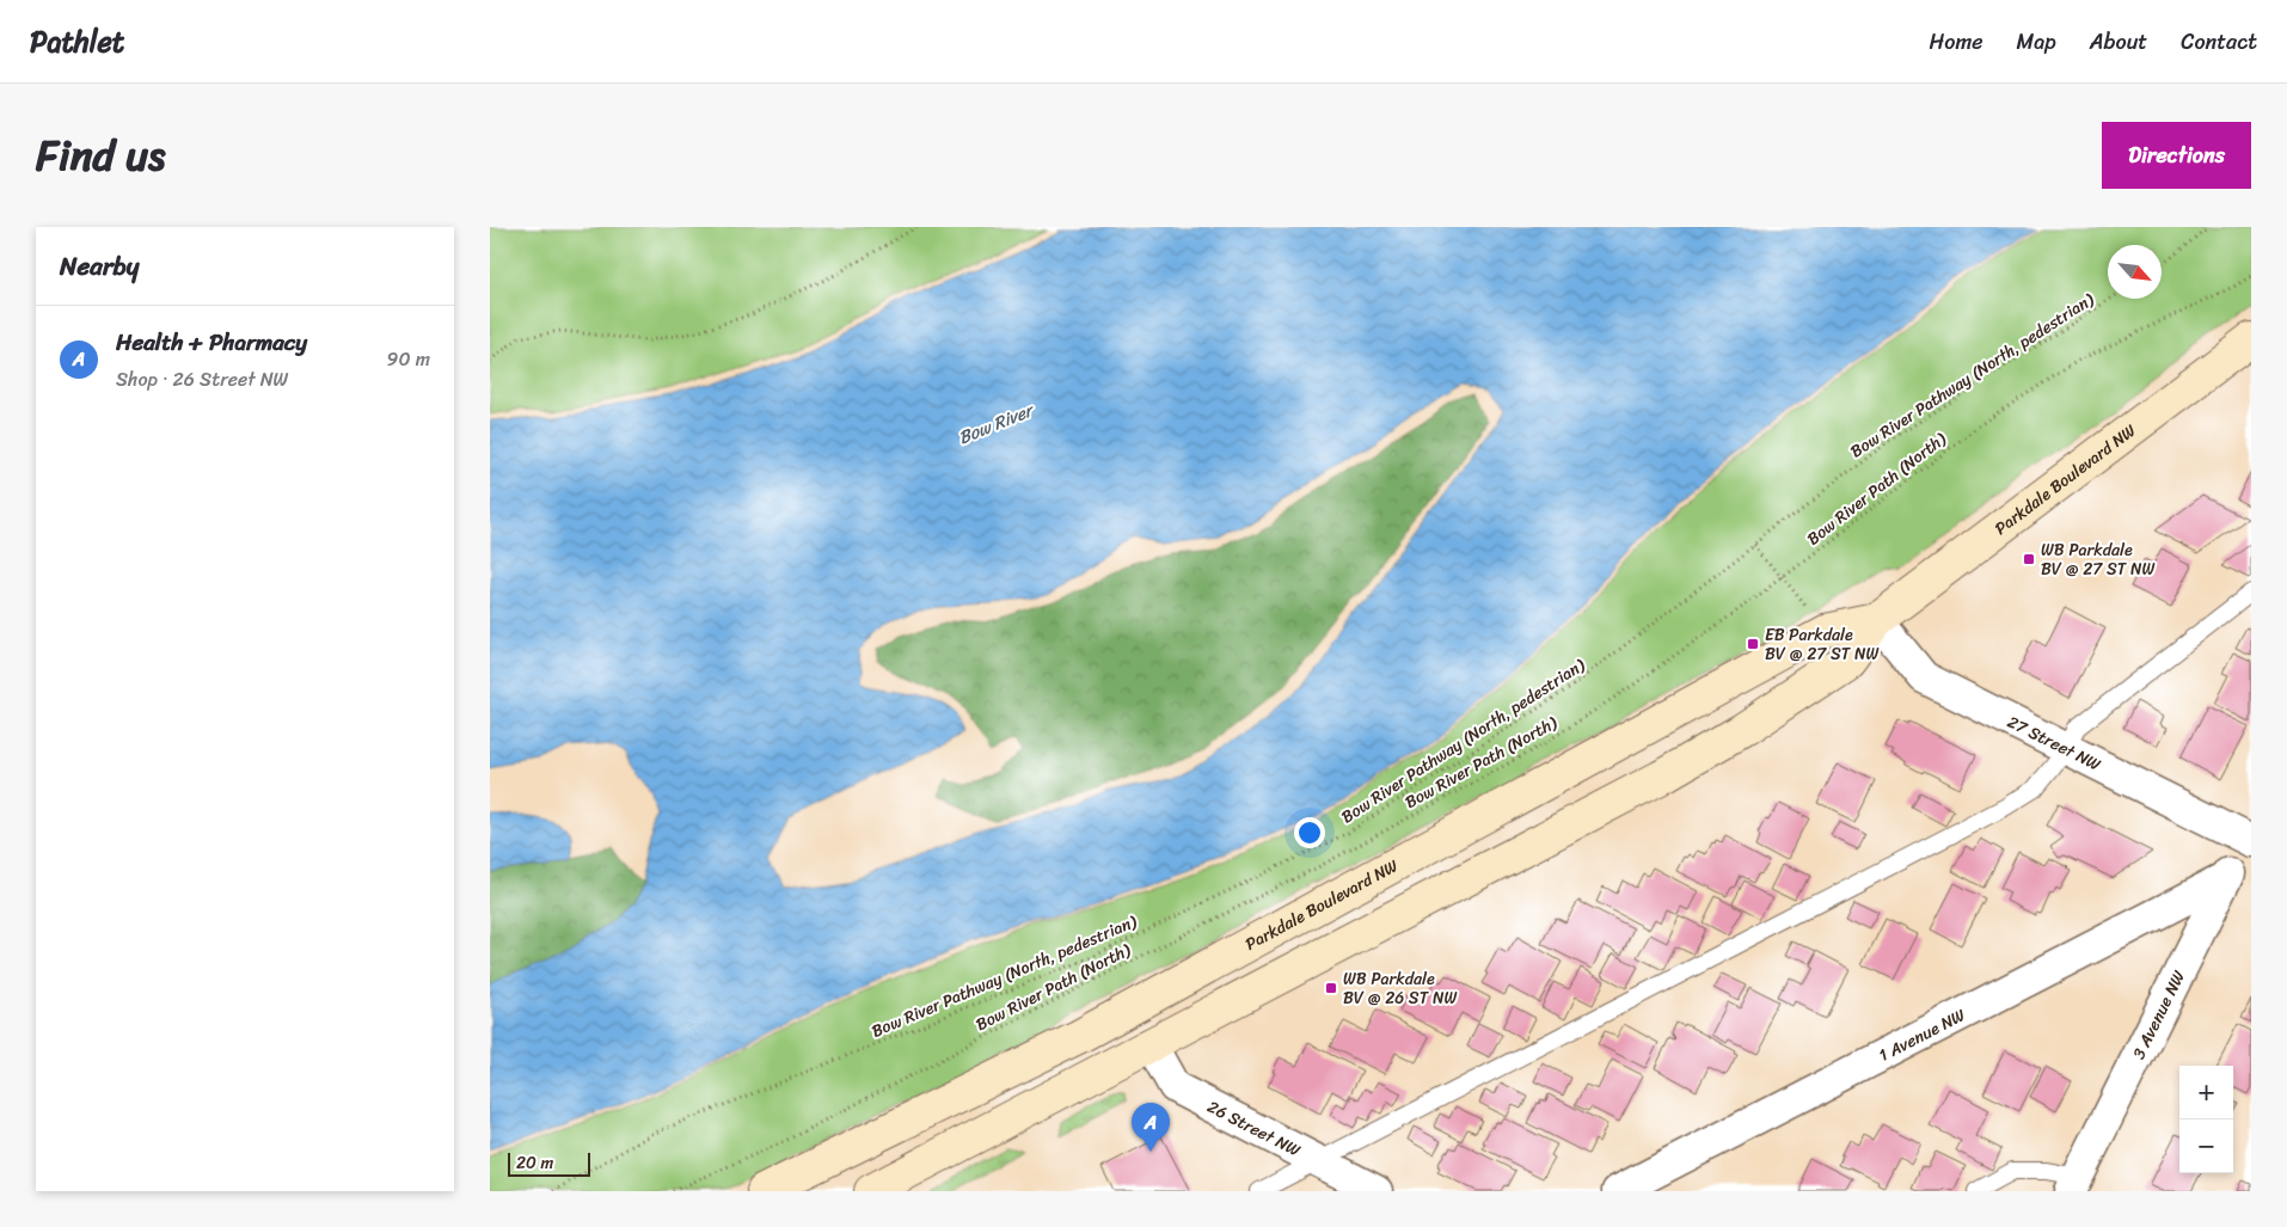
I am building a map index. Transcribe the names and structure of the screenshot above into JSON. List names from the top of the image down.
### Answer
{
  "streets": {
    "main road": ["Parkdale Boulevard NW"],
    "street": [
      "27 Street NW",
      "3 Avenue NW",
      "1 Avenue NW",
      "26 Street NW"
    ],
    "path": ["Bow River Pathway (North, pedestrian)", "Bow River Path (North)"]
  },
  "crossings": [
    ["Parkdale Boulevard NW", "27 Street NW"],
    ["Parkdale Boulevard NW", "26 Street NW"],
    ["27 Street NW", "3 Avenue NW"],
    ["3 Avenue NW", "1 Avenue NW"]
  ],
  "water": ["Bow River"],
  "places": {
    "transit": ["WB Parkdale BV @ 27 ST NW", "EB Parkdale BV @ 27 ST NW", "WB Parkdale BV @ 26 ST NW"]
  },
  "scale_bar": "20 m",
  "north": "bottom right",
  "page": {
    "header": "Pathlet",
    "nav": [
      "Home",
      "Map",
      "About",
      "Contact"
    ],
    "title": "Find us",
    "buttons": "Directions",
    "heading": "Nearby",
    "list": [
      {
        "mark": "A",
        "name": "Health + Pharmacy",
        "note": "Shop · 26 Street NW",
        "value": "90 m"
      }
    ],
    "map_buttons": ["+", "−"],
    "pins": "A",
    "scale": "20 m"
  }
}
